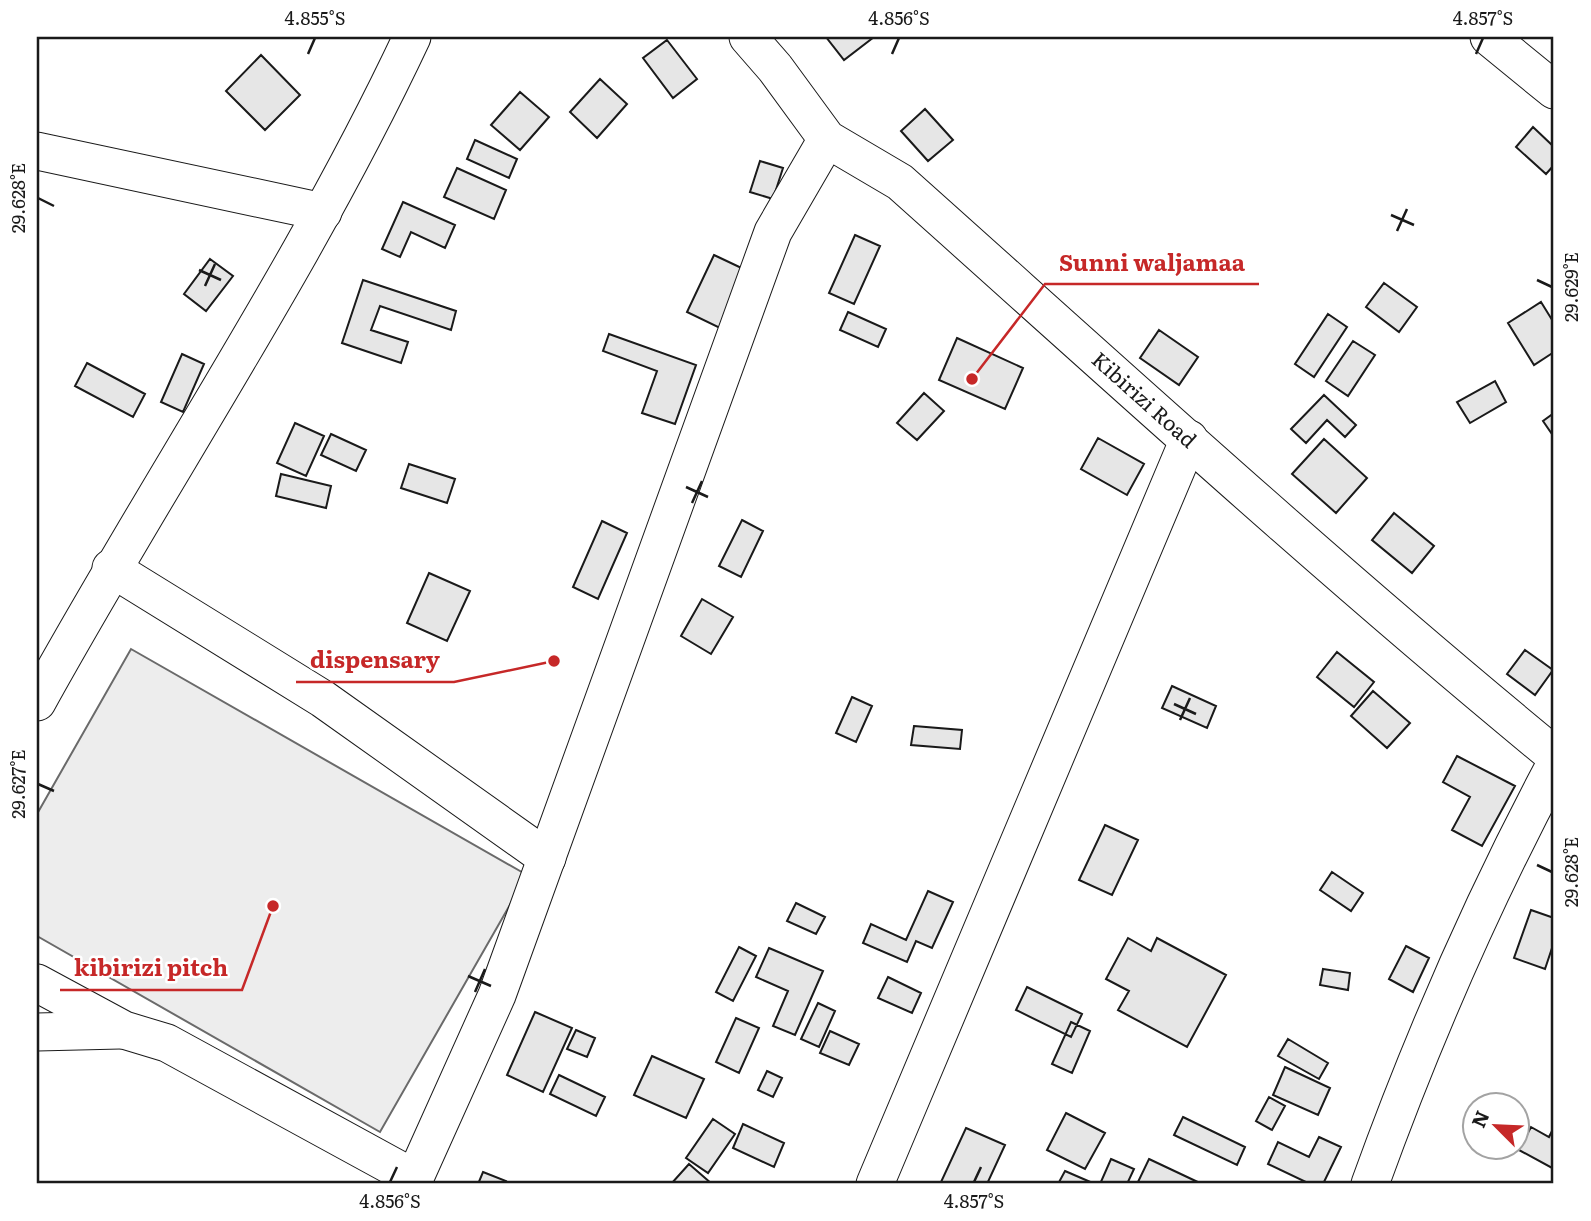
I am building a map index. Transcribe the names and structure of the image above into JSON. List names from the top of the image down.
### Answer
{
  "streets": {
    "street": ["Kibirizi Road"]
  },
  "places": ["Sunni waljamaa", "dispensary", "kibirizi pitch"],
  "north": "top left",
  "coordinates": [
    "4.855°S",
    "4.856°S",
    "4.857°S",
    "29.628°E",
    "29.629°E",
    "29.627°E"
  ]
}
